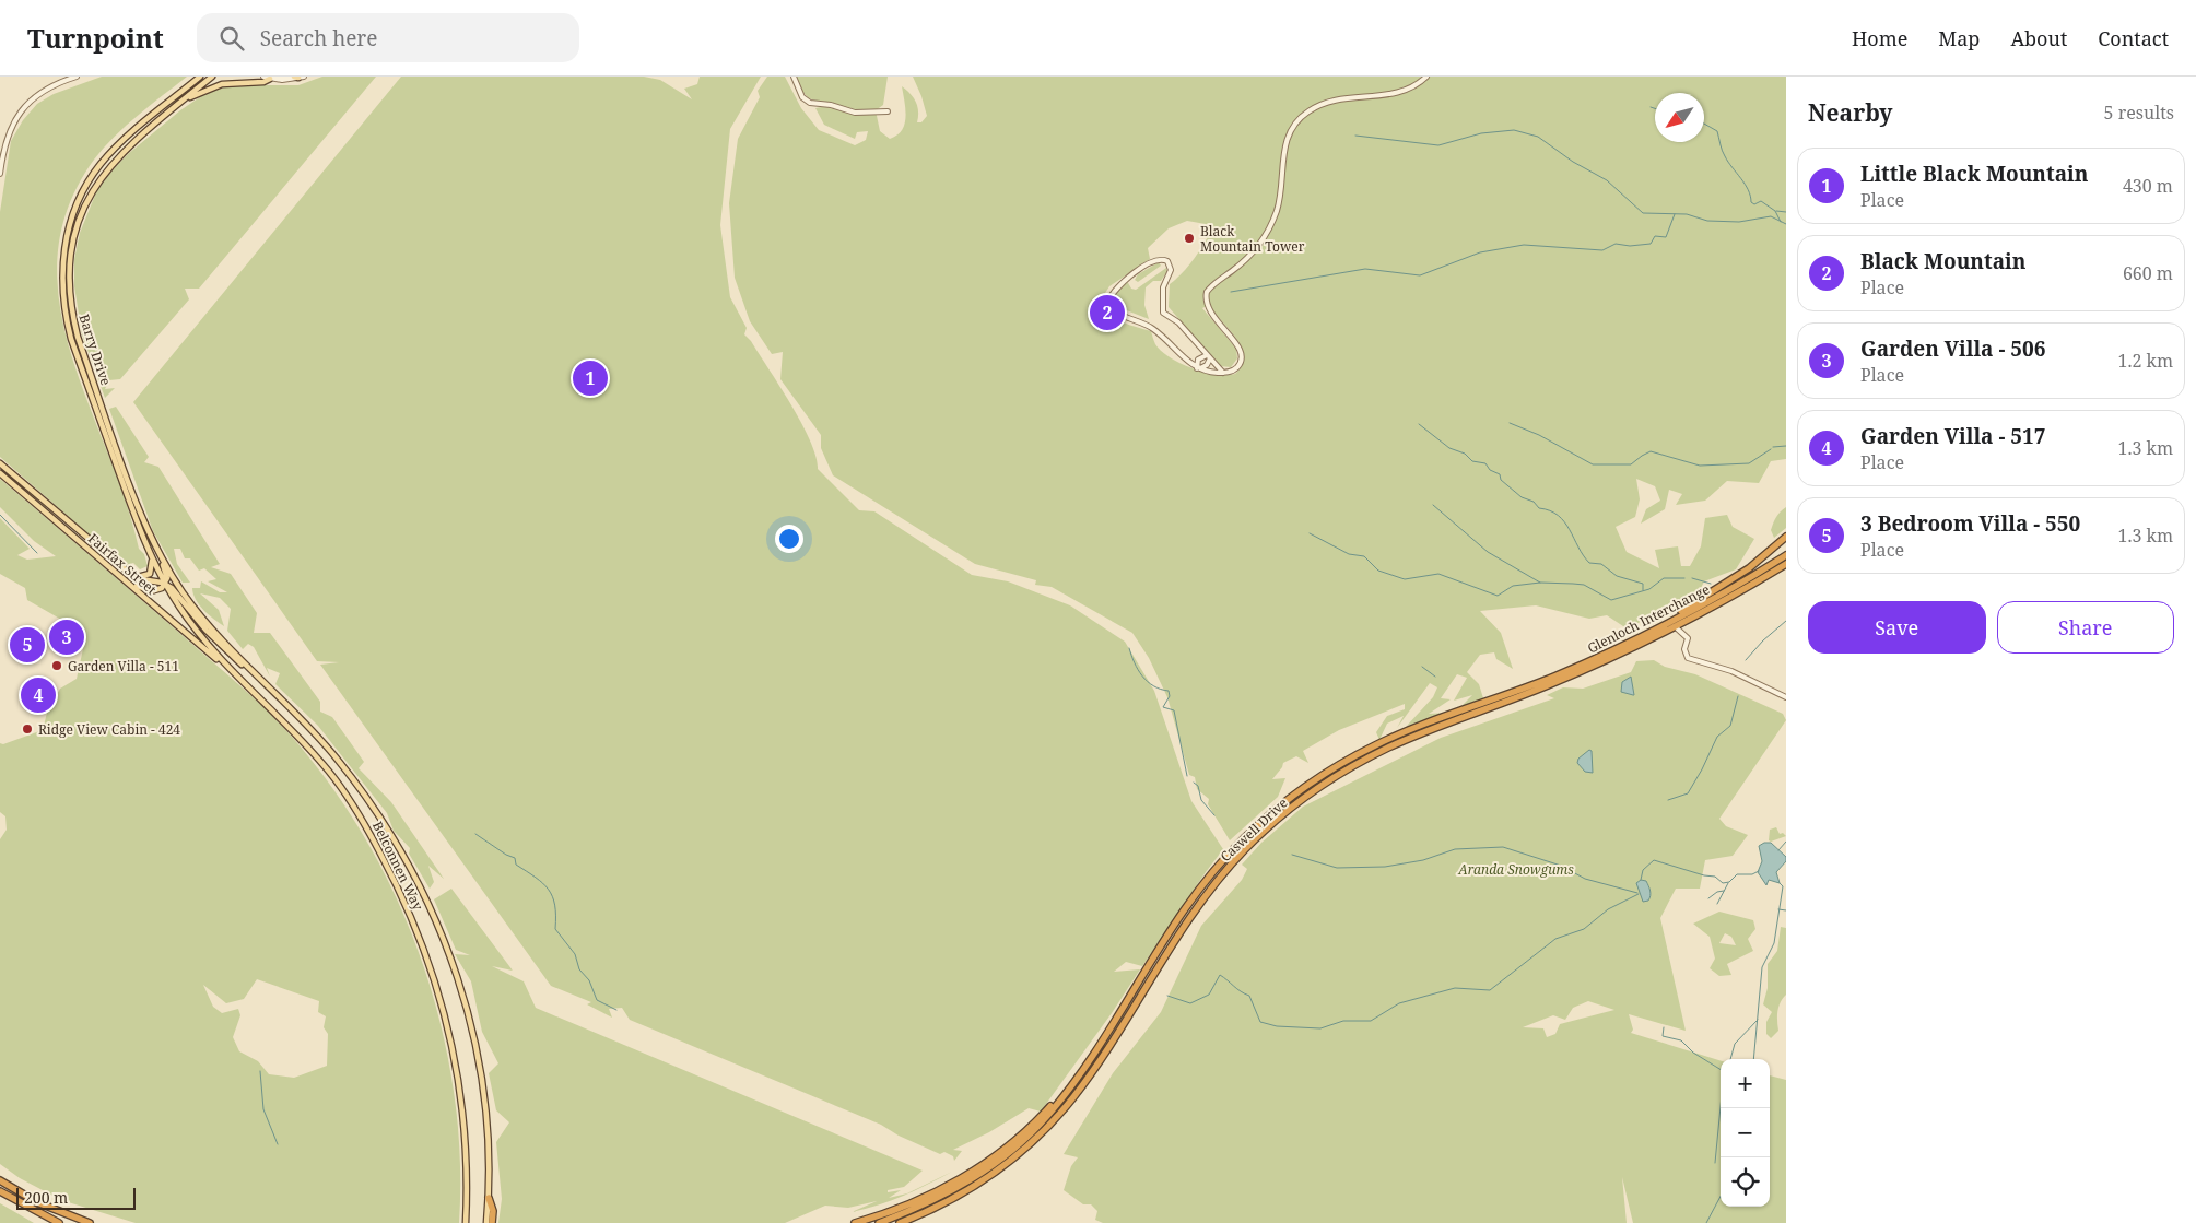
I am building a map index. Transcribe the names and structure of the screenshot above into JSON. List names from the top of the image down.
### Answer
{
  "streets": {
    "highway": ["Glenloch Interchange", "Caswell Drive"],
    "main road": ["Barry Drive", "Fairfax Street", "Belconnen Way"]
  },
  "crossings": [
    ["Barry Drive", "Fairfax Street"],
    ["Barry Drive", "Belconnen Way"],
    ["Fairfax Street", "Belconnen Way"],
    ["Glenloch Interchange", "Caswell Drive"]
  ],
  "parks": ["Aranda Snowgums"],
  "places": ["Black Mountain Tower", "Garden Villa - 511", "Ridge View Cabin - 424"],
  "scale_bar": "200 m",
  "north": "bottom left",
  "page": {
    "header": "Turnpoint",
    "search": "Search here",
    "nav": [
      "Home",
      "Map",
      "About",
      "Contact"
    ],
    "heading": ["Nearby", "5 results"],
    "list": [
      {
        "mark": "1",
        "name": "Little Black Mountain",
        "note": "Place",
        "value": "430 m"
      },
      {
        "mark": "2",
        "name": "Black Mountain",
        "note": "Place",
        "value": "660 m"
      },
      {
        "mark": "3",
        "name": "Garden Villa - 506",
        "note": "Place",
        "value": "1.2 km"
      },
      {
        "mark": "4",
        "name": "Garden Villa - 517",
        "note": "Place",
        "value": "1.3 km"
      },
      {
        "mark": "5",
        "name": "3 Bedroom Villa - 550",
        "note": "Place",
        "value": "1.3 km"
      }
    ],
    "pins": [
      "2",
      "1",
      "3",
      "5",
      "4"
    ],
    "buttons": ["Save", "Share"],
    "map_buttons": ["+", "−"],
    "scale": "200 m"
  }
}
